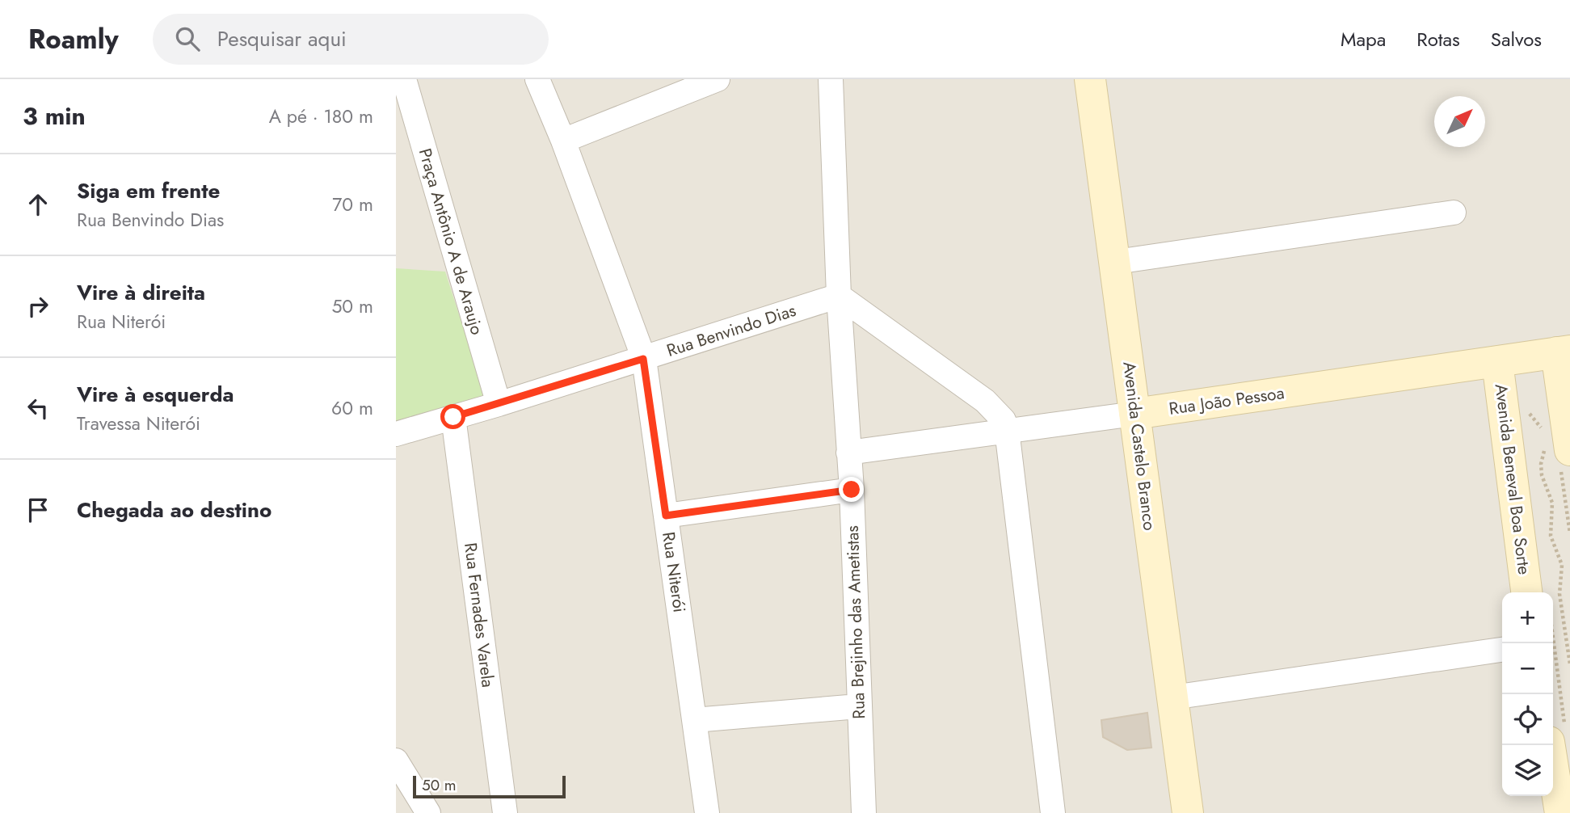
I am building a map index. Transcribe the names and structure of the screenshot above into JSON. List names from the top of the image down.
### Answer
{
  "streets": {
    "street": [
      "Praça Antônio A de Araujo",
      "Rua Benvindo Dias",
      "Rua João Pessoa",
      "Avenida Castelo Branco",
      "Avenida Beneval Boa Sorte",
      "Rua Niterói",
      "Rua Fernades Varela",
      "Rua Brejinho das Ametistas"
    ]
  },
  "crossings": [
    ["Praça Antônio A de Araujo", "Rua Benvindo Dias"],
    ["Rua Benvindo Dias", "Rua Niterói"],
    ["Rua Benvindo Dias", "Rua Fernades Varela"],
    ["Rua Benvindo Dias", "Rua Brejinho das Ametistas"],
    ["Rua João Pessoa", "Avenida Castelo Branco"],
    ["Rua João Pessoa", "Avenida Beneval Boa Sorte"],
    ["Rua João Pessoa", "Rua Brejinho das Ametistas"]
  ],
  "scale_bar": "50 m",
  "north": "top right",
  "page": {
    "header": "Roamly",
    "search": "Pesquisar aqui",
    "nav": ["Mapa", "Rotas", "Salvos"],
    "heading": ["3 min", "A pé · 180 m"],
    "list": [
      ["Siga em frente", "Rua Benvindo Dias", "70 m"],
      ["Vire à direita", "Rua Niterói", "50 m"],
      ["Vire à esquerda", "Travessa Niterói", "60 m"],
      "Chegada ao destino"
    ],
    "map_buttons": ["+", "−"],
    "scale": "50 m"
  }
}
